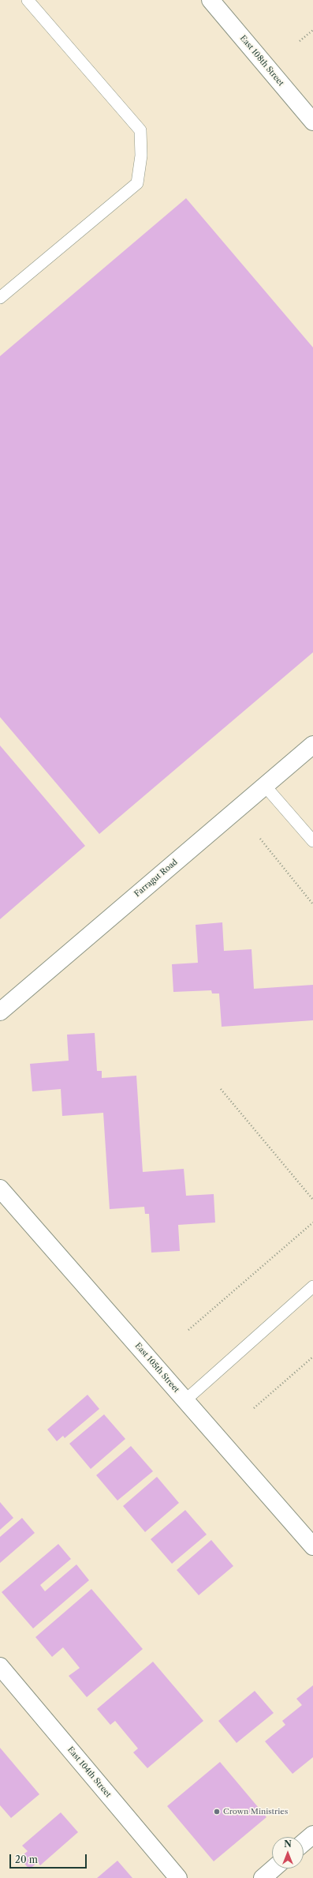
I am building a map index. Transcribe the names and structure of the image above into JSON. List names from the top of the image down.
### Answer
{
  "streets": {
    "street": [
      "East 108th Street",
      "Farragut Road",
      "East 105th Street",
      "East 104th Street"
    ]
  },
  "places": ["Crown Ministries"],
  "scale_bar": "20 m",
  "north": "top"
}
